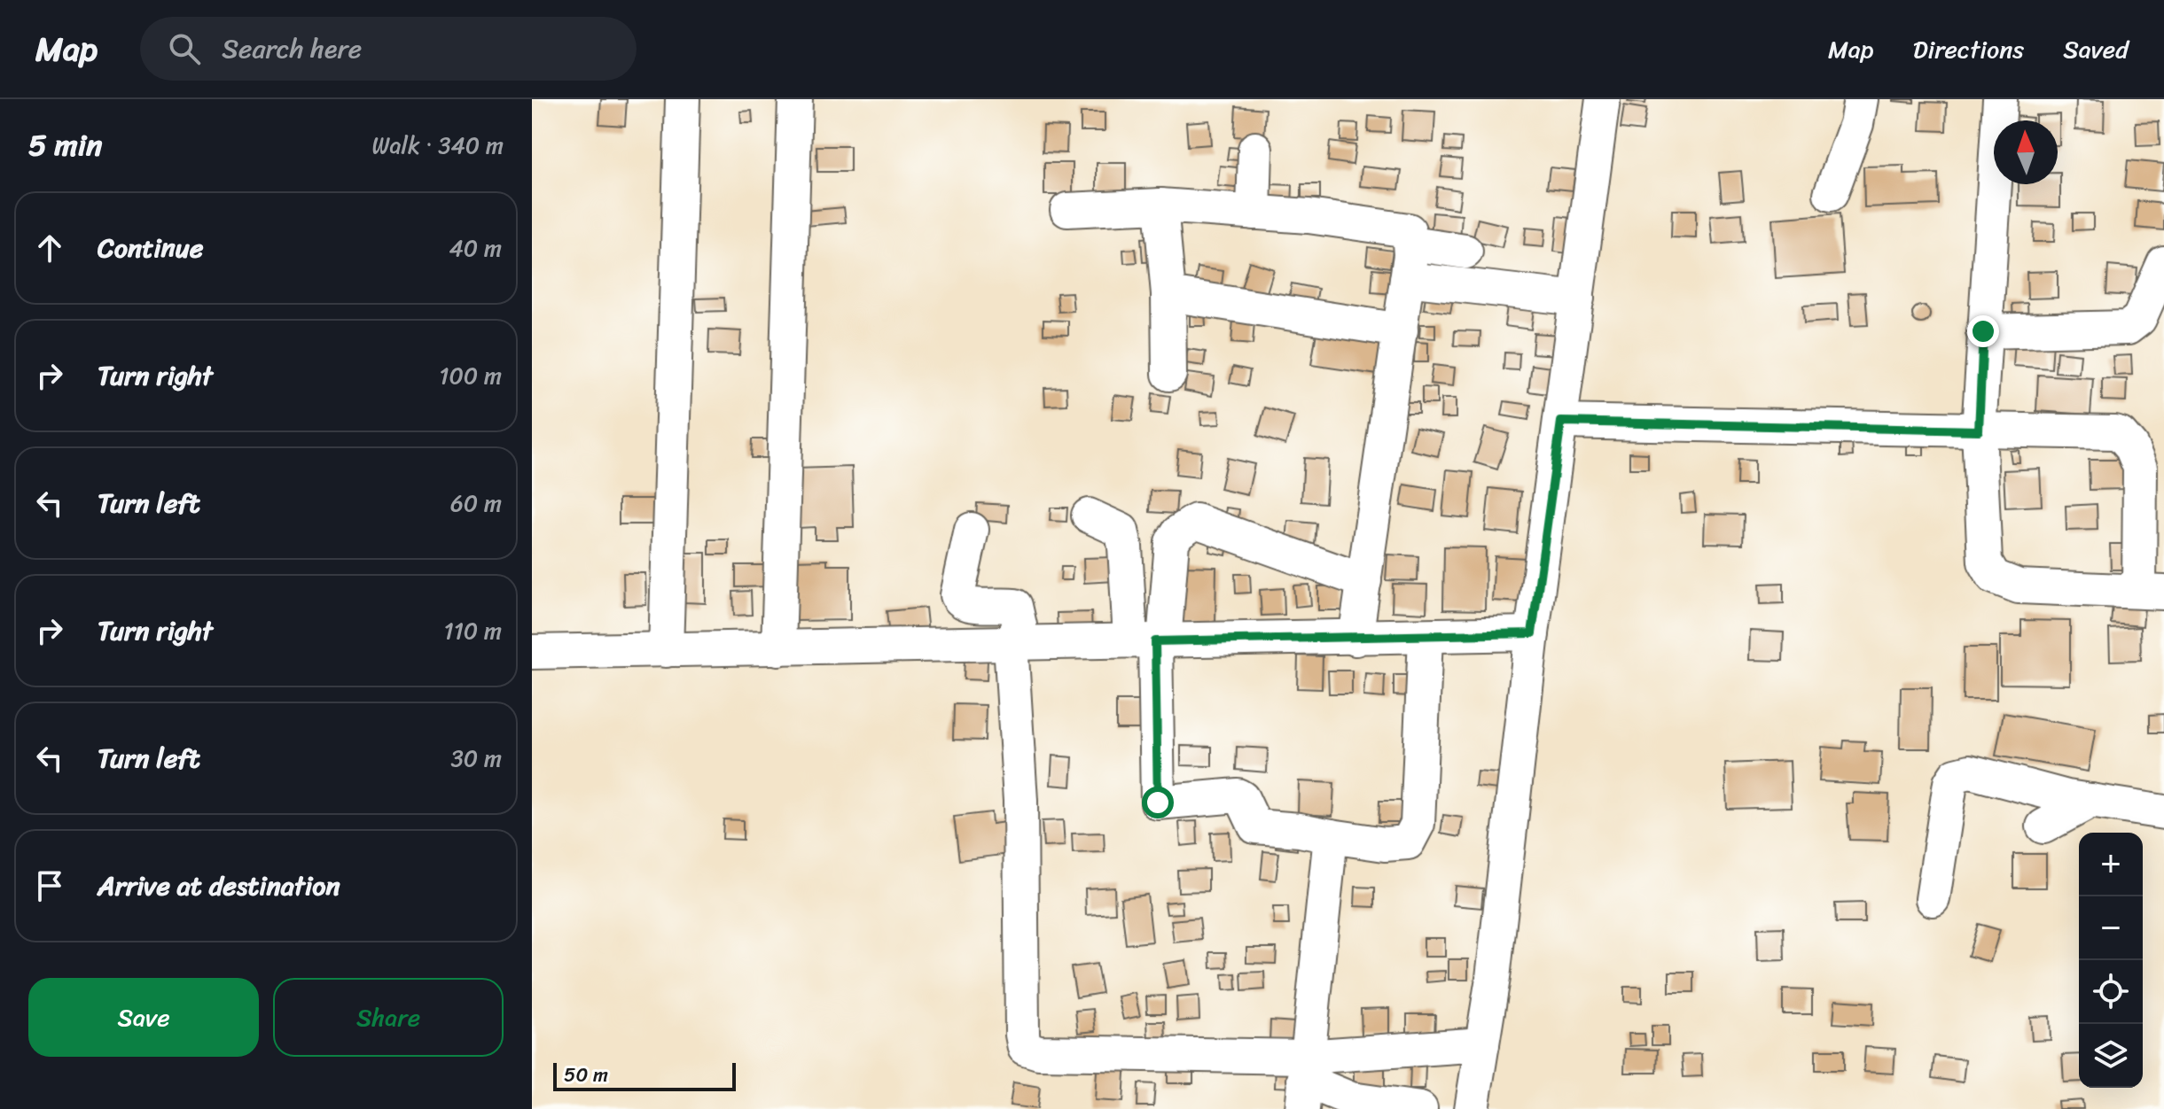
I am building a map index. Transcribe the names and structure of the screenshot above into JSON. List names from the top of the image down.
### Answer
{
  "scale_bar": "50 m",
  "north": "top",
  "page": {
    "header": "Map",
    "search": "Search here",
    "nav": ["Map", "Directions", "Saved"],
    "heading": ["5 min", "Walk · 340 m"],
    "list": [
      ["Continue", "40 m"],
      ["Turn right", "100 m"],
      ["Turn left", "60 m"],
      ["Turn right", "110 m"],
      ["Turn left", "30 m"],
      "Arrive at destination"
    ],
    "map_buttons": ["+", "−"],
    "buttons": ["Save", "Share"],
    "scale": "50 m"
  }
}
